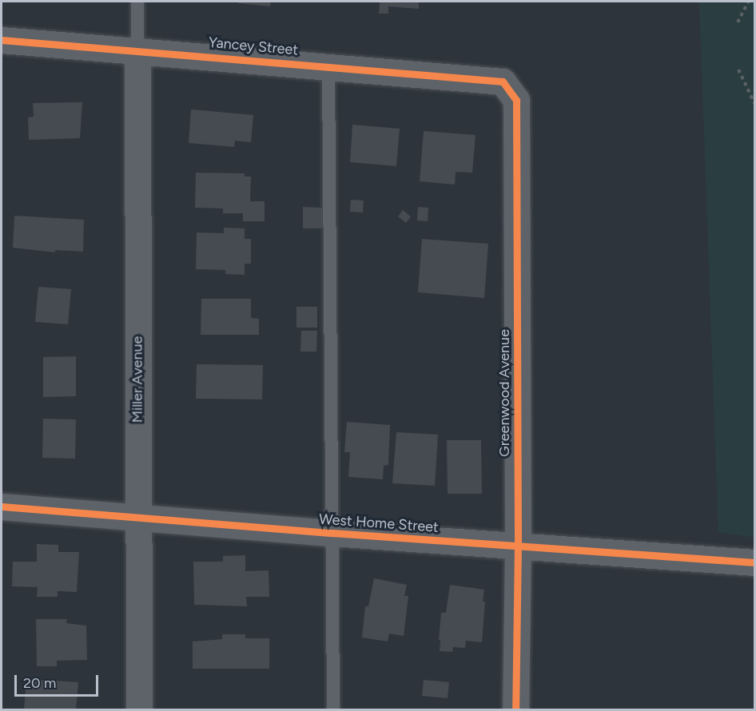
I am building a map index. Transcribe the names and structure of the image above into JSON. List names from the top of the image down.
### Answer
{
  "streets": {
    "street": [
      "Yancey Street",
      "Miller Avenue",
      "Greenwood Avenue",
      "West Home Street"
    ]
  },
  "crossings": [
    ["Yancey Street", "Miller Avenue"],
    ["Yancey Street", "Greenwood Avenue"],
    ["Miller Avenue", "West Home Street"],
    ["Greenwood Avenue", "West Home Street"]
  ],
  "scale_bar": "20 m"
}
